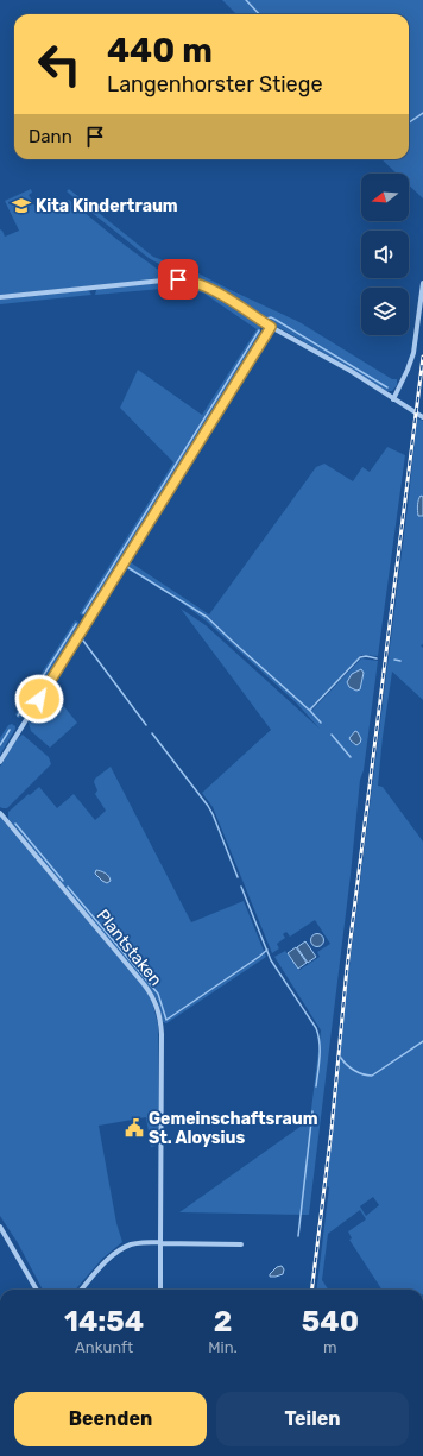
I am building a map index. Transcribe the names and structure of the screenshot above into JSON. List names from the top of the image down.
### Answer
{
  "streets": {
    "street": ["Plantstaken"]
  },
  "places": {
    "school or university": ["Kita Kindertraum"],
    "public building": ["Gemeinschaftsraum St. Aloysius"]
  },
  "north": "left",
  "page": {
    "turn": ["440 m", "Langenhorster Stiege"],
    "then": "Dann",
    "eta": [
      "14:54",
      "Ankunft",
      "2",
      "Min.",
      "540",
      "m"
    ],
    "buttons": ["Beenden", "Teilen"]
  }
}
